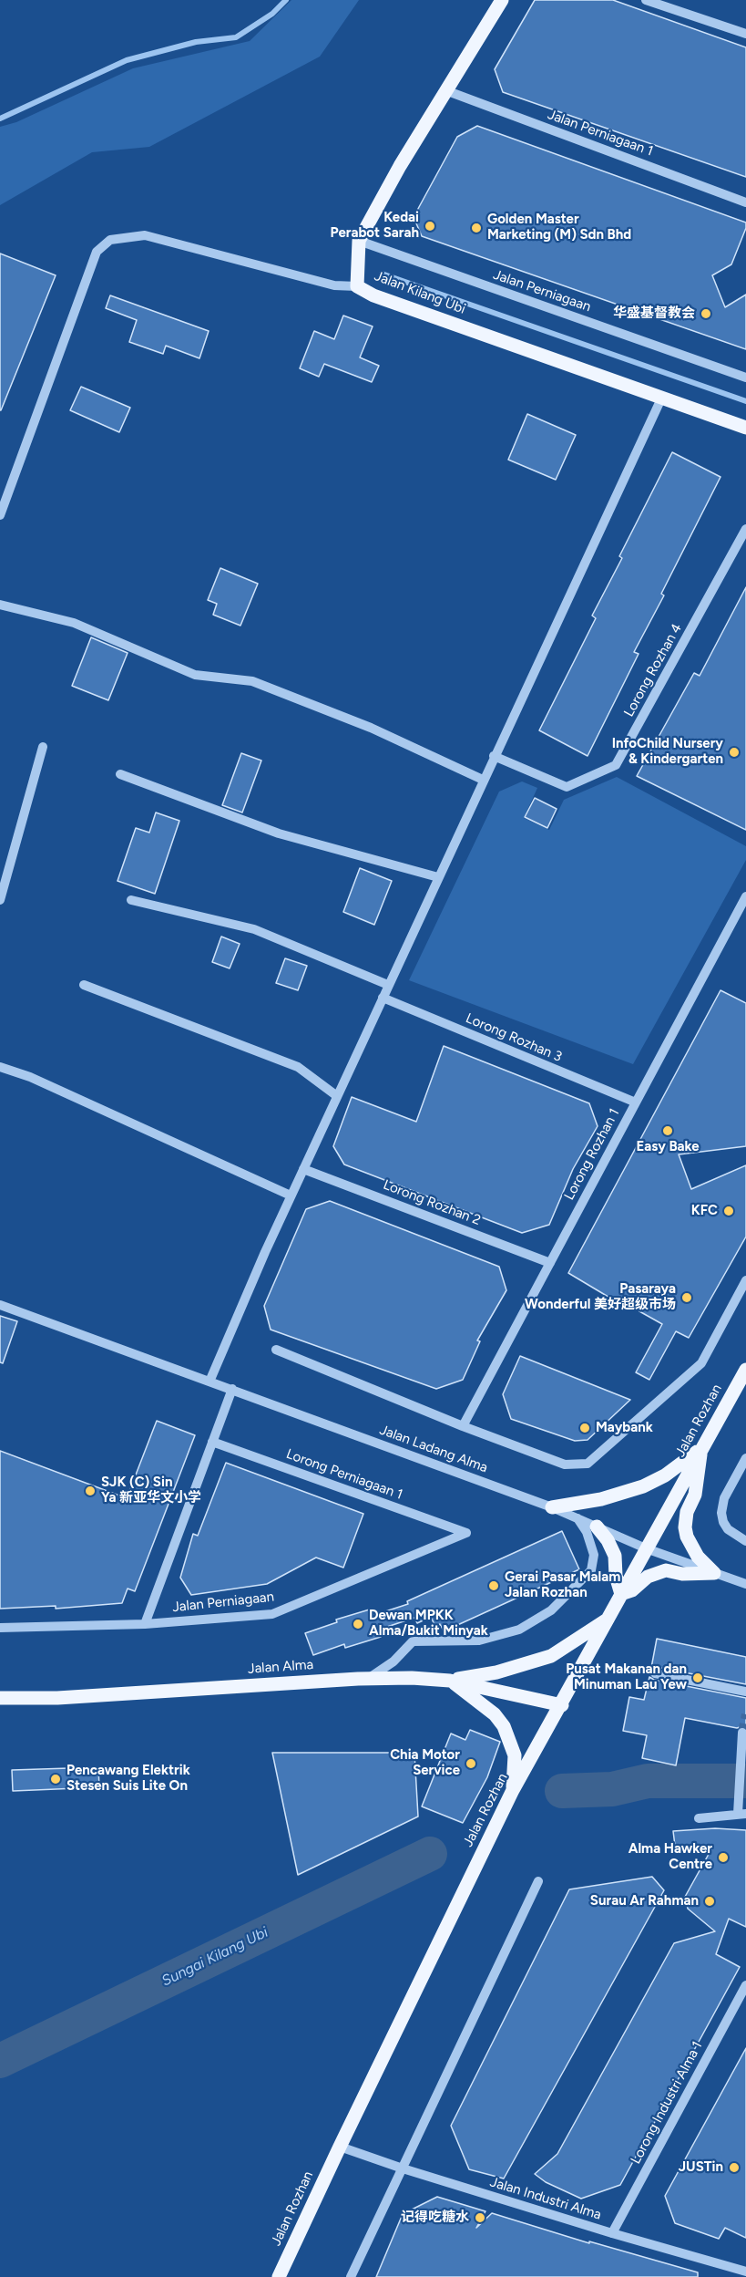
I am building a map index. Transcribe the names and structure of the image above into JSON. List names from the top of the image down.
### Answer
{
  "streets": {
    "main road": ["Jalan Kilang Ubi", "Jalan Rozhan", "Jalan Alma"],
    "street": [
      "Jalan Perniagaan 1",
      "Jalan Perniagaan",
      "Lorong Rozhan 4",
      "Lorong Rozhan 3",
      "Lorong Rozhan 1",
      "Lorong Rozhan 2",
      "Jalan Ladang Alma",
      "Lorong Perniagaan 1",
      "Lorong Industri Alma 1",
      "Jalan Industri Alma"
    ]
  },
  "crossings": [
    ["Jalan Perniagaan 1", "Jalan Kilang Ubi"],
    ["Jalan Perniagaan", "Jalan Kilang Ubi"],
    ["Jalan Perniagaan", "Lorong Perniagaan 1"],
    ["Lorong Rozhan 3", "Lorong Rozhan 1"],
    ["Lorong Rozhan 1", "Lorong Rozhan 2"],
    ["Lorong Rozhan 1", "Jalan Rozhan"],
    ["Jalan Rozhan", "Jalan Ladang Alma"],
    ["Jalan Rozhan", "Jalan Alma"],
    ["Jalan Rozhan", "Jalan Industri Alma"],
    ["Lorong Industri Alma 1", "Jalan Industri Alma"]
  ],
  "water": ["Sungai Kilang Ubi"],
  "places": [
    "Kedai Perabot Sarah",
    "Golden Master Marketing (M) Sdn Bhd",
    "华盛基督教会",
    "InfoChild Nursery & Kindergarten",
    "Easy Bake",
    "KFC",
    "Pasaraya Wonderful 美好超级市场",
    "Maybank",
    "SJK (C) Sin Ya 新亚华文小学",
    "Gerai Pasar Malam Jalan Rozhan",
    "Dewan MPKK Alma/Bukit Minyak",
    "Pusat Makanan dan Minuman Lau Yew",
    "Chia Motor Service",
    "Pencawang Elektrik Stesen Suis Lite On",
    "Alma Hawker Centre",
    "Surau Ar Rahman",
    "JUSTin",
    "记得吃糖水"
  ]
}
